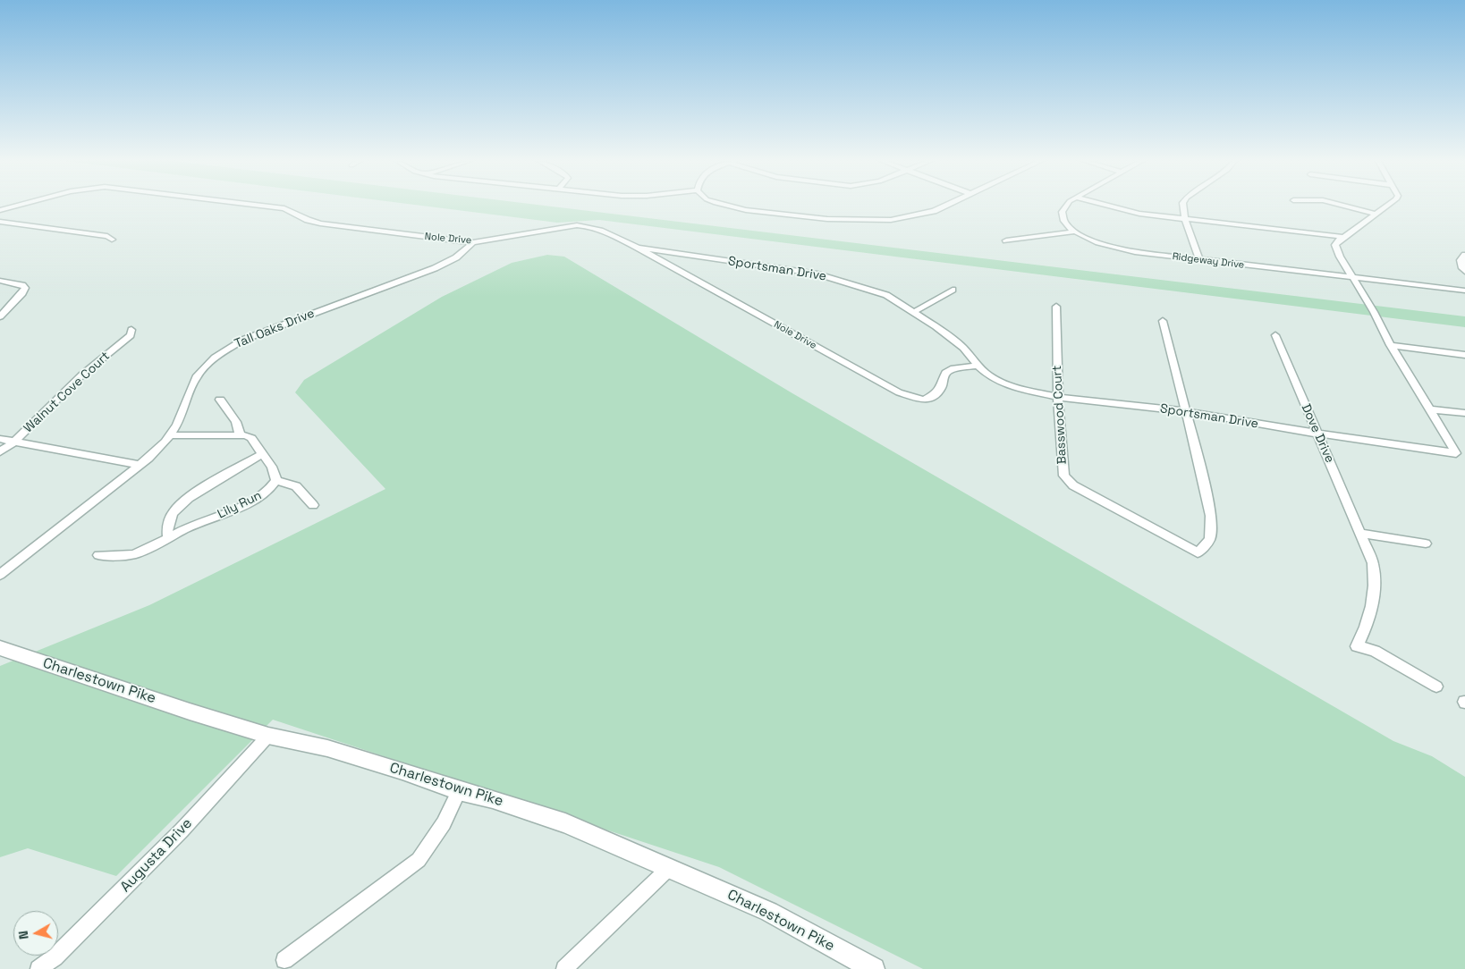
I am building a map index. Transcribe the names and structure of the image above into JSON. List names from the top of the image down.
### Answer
{
  "streets": {
    "street": [
      "Nole Drive",
      "Ridgeway Drive",
      "Sportsman Drive",
      "Tall Oaks Drive",
      "Walnut Cove Court",
      "Basswood Court",
      "Dove Drive",
      "Lily Run",
      "Charlestown Pike",
      "Augusta Drive"
    ]
  },
  "crossings": [
    ["Nole Drive", "Sportsman Drive"],
    ["Nole Drive", "Tall Oaks Drive"],
    ["Ridgeway Drive", "Sportsman Drive"],
    ["Sportsman Drive", "Basswood Court"],
    ["Sportsman Drive", "Dove Drive"],
    ["Charlestown Pike", "Augusta Drive"]
  ],
  "north": "left"
}
